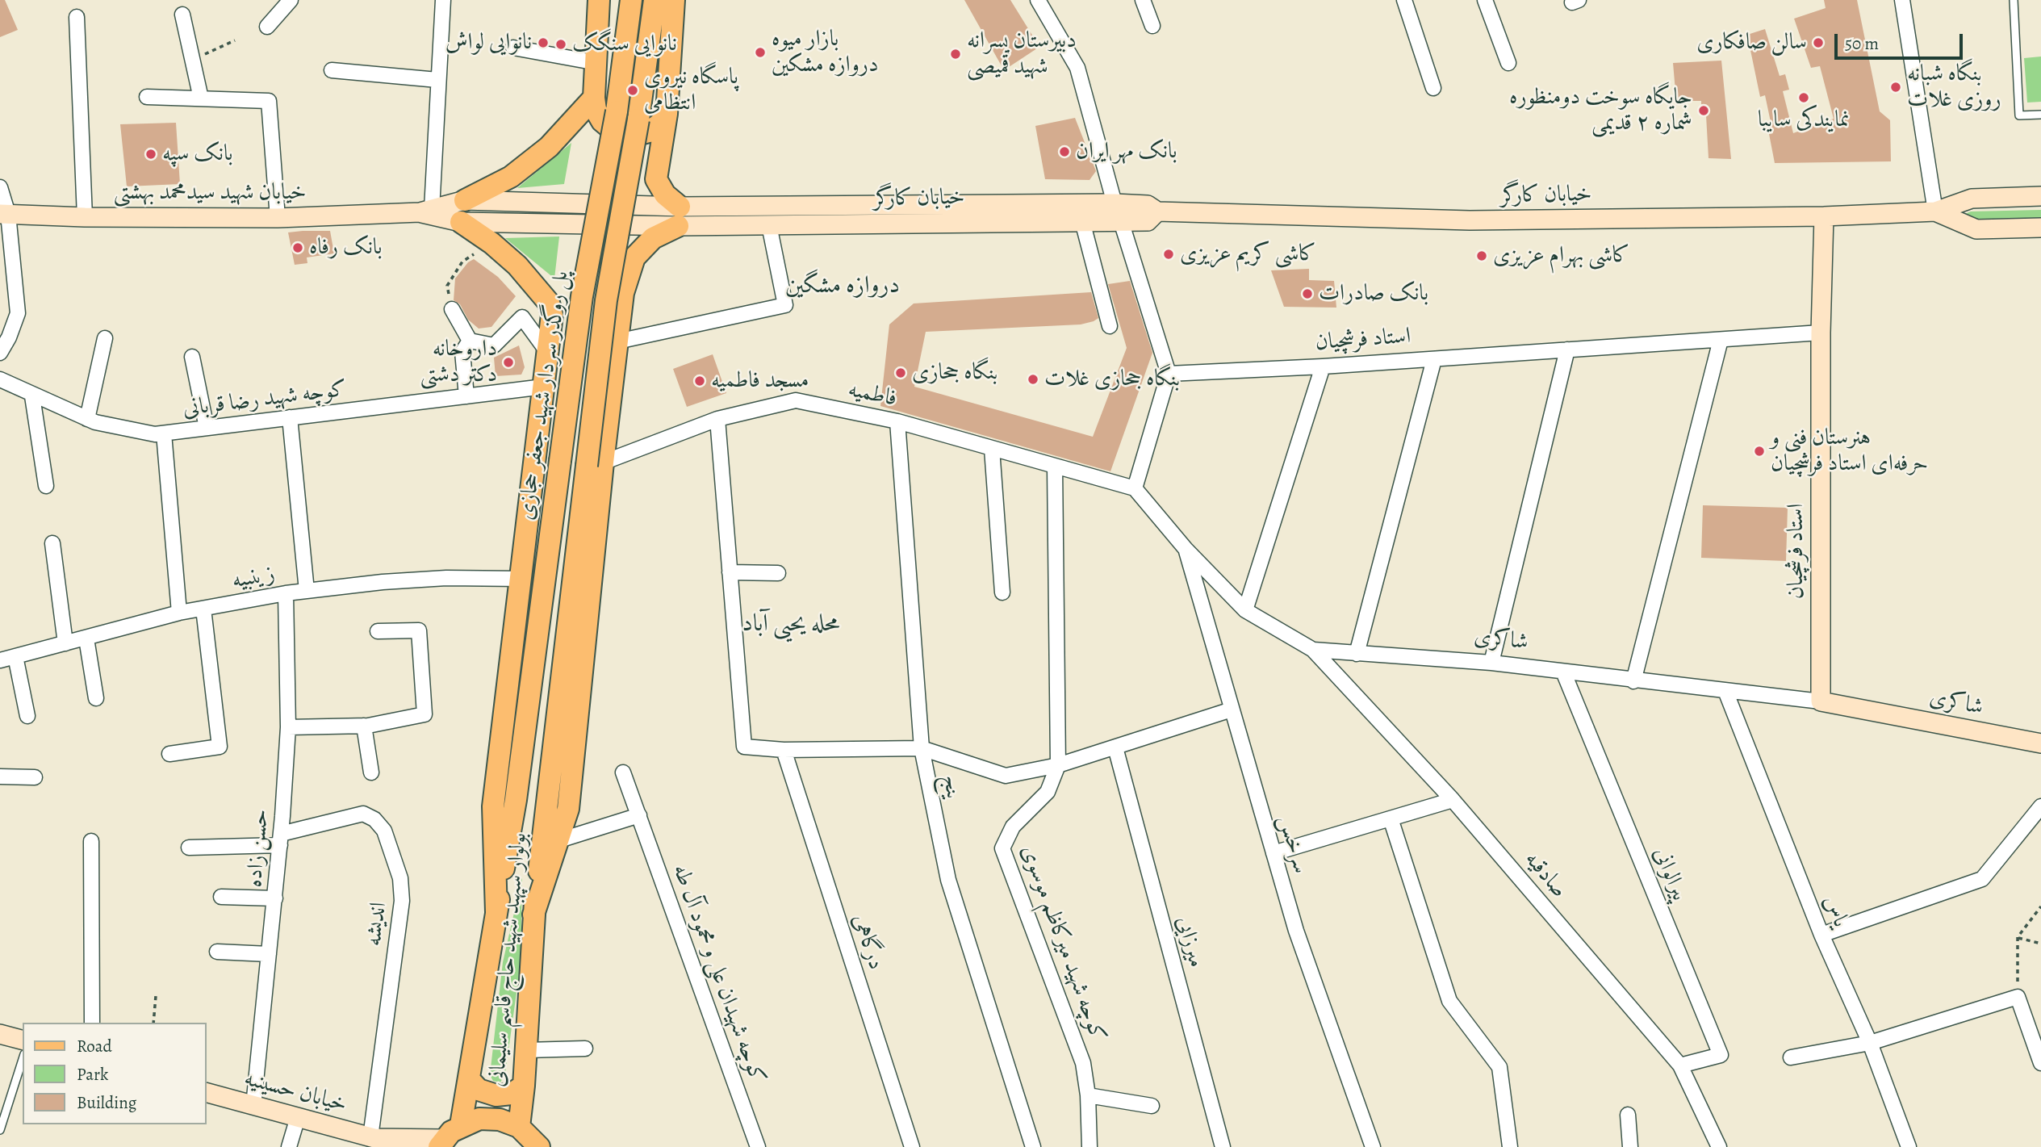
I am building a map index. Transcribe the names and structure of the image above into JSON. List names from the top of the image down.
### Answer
{
  "streets": {
    "main road": [
      "خیابان شهید سیدمحمد بهشتی",
      "خیابان کارگر",
      "استاد فرشچیان",
      "پل روگذر سردار شهید جعفر حجازی",
      "شاکری",
      "بولوار سپهبد شهید حاج قاسم سلیمانی",
      "خیابان حسینیه"
    ],
    "street": [
      "فاطمیه",
      "کوچه شهید رضا قربانی",
      "زینبیه",
      "ینج",
      "سرخس",
      "حسن زاده",
      "پیرالوانی",
      "صادقیه",
      "یاس",
      "اندیشه",
      "درگاهی",
      "میرزایی",
      "کوچه شهید میرکاظم موسوی",
      "کوچه شهیدان علی و محمود آل طه"
    ]
  },
  "crossings": [
    ["خیابان شهید سیدمحمد بهشتی", "خیابان کارگر"],
    ["خیابان کارگر", "استاد فرشچیان"],
    ["استاد فرشچیان", "شاکری"],
    ["فاطمیه", "شاکری"],
    ["فاطمیه", "ینج"],
    ["فاطمیه", "کوچه شهید میرکاظم موسوی"],
    ["فاطمیه", "بولوار سپهبد شهید حاج قاسم سلیمانی"],
    ["پل روگذر سردار شهید جعفر حجازی", "بولوار سپهبد شهید حاج قاسم سلیمانی"],
    ["زینبیه", "حسن زاده"],
    ["شاکری", "سرخس"],
    ["شاکری", "پیرالوانی"],
    ["شاکری", "صادقیه"],
    ["شاکری", "یاس"],
    ["حسن زاده", "اندیشه"],
    ["حسن زاده", "خیابان حسینیه"],
    ["پیرالوانی", "صادقیه"],
    ["اندیشه", "خیابان حسینیه"]
  ],
  "districts": ["دروازه مشگین", "محله یحیی آباد"],
  "places": [
    "نانوایی لواش",
    "سالن صافكارى",
    "نانوایی سنگک",
    "بازار میوه دروازه مشکین",
    "دبیرستان پسرانه شهید قمیصی",
    "بنگاه شبانه روزی غلات",
    "پاسگاه نیروی انتظامی",
    "نمايندكى سايبا",
    "جایگاه سوخت دومنظوره شماره ۲ قدیمی",
    "بانک مهر ایران",
    "بانک سپه",
    "بانک رفاه",
    "کاشی کریم عزیزی",
    "کاشی بهرام عزیزی",
    "بانک صادرات",
    "داروخانه دکتر دشتی",
    "بنگاه جحازی",
    "بنگاه جحازی غلات",
    "مسجد فاطمیه",
    "هنرستان فنی و حرفه‌ای استاد فرشچیان"
  ],
  "legend": ["Road", "Park", "Building"],
  "scale_bar": "50 m"
}
